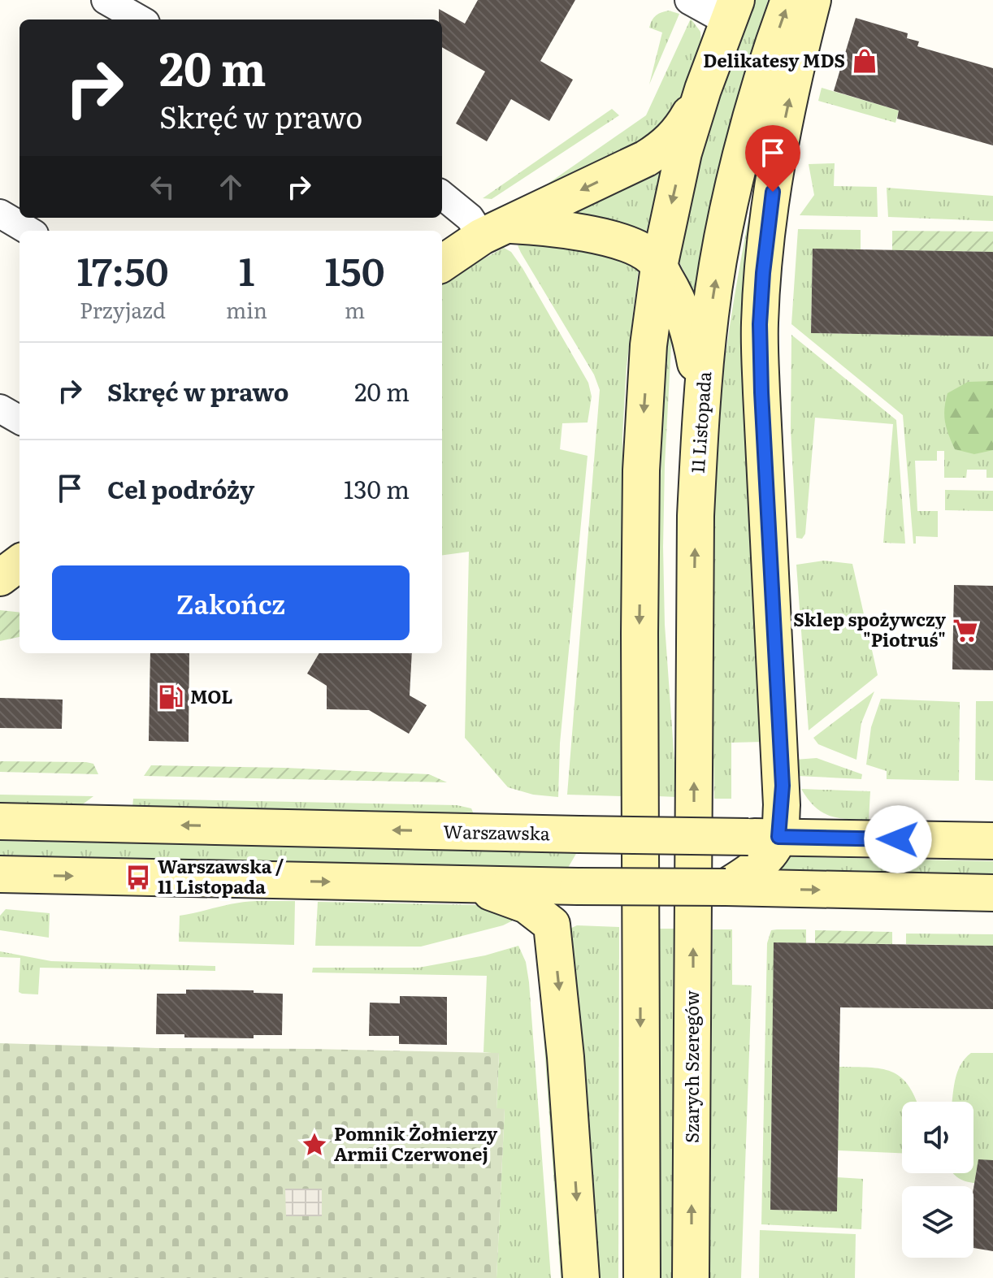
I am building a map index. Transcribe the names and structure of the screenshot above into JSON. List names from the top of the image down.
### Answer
{
  "streets": {
    "main road": ["11 Listopada", "Warszawska", "Szarych Szeregów"]
  },
  "crossings": [
    ["11 Listopada", "Szarych Szeregów"]
  ],
  "places": {
    "shop": ["Delikatesy MDS"],
    "supermarket": ["Sklep spożywczy \"Piotruś\""],
    "fuel station": ["MOL"],
    "bus stop": ["Warszawska / 11 Listopada"],
    "place": ["Pomnik Żołnierzy Armii Czerwonej"]
  },
  "page": {
    "turn": ["20 m", "Skręć w prawo"],
    "eta": [
      "17:50",
      "Przyjazd",
      "1",
      "min",
      "150",
      "m"
    ],
    "list": [
      {
        "name": "Skręć w prawo",
        "value": "20 m"
      },
      {
        "name": "Cel podróży",
        "value": "130 m"
      }
    ],
    "buttons": "Zakończ"
  }
}
